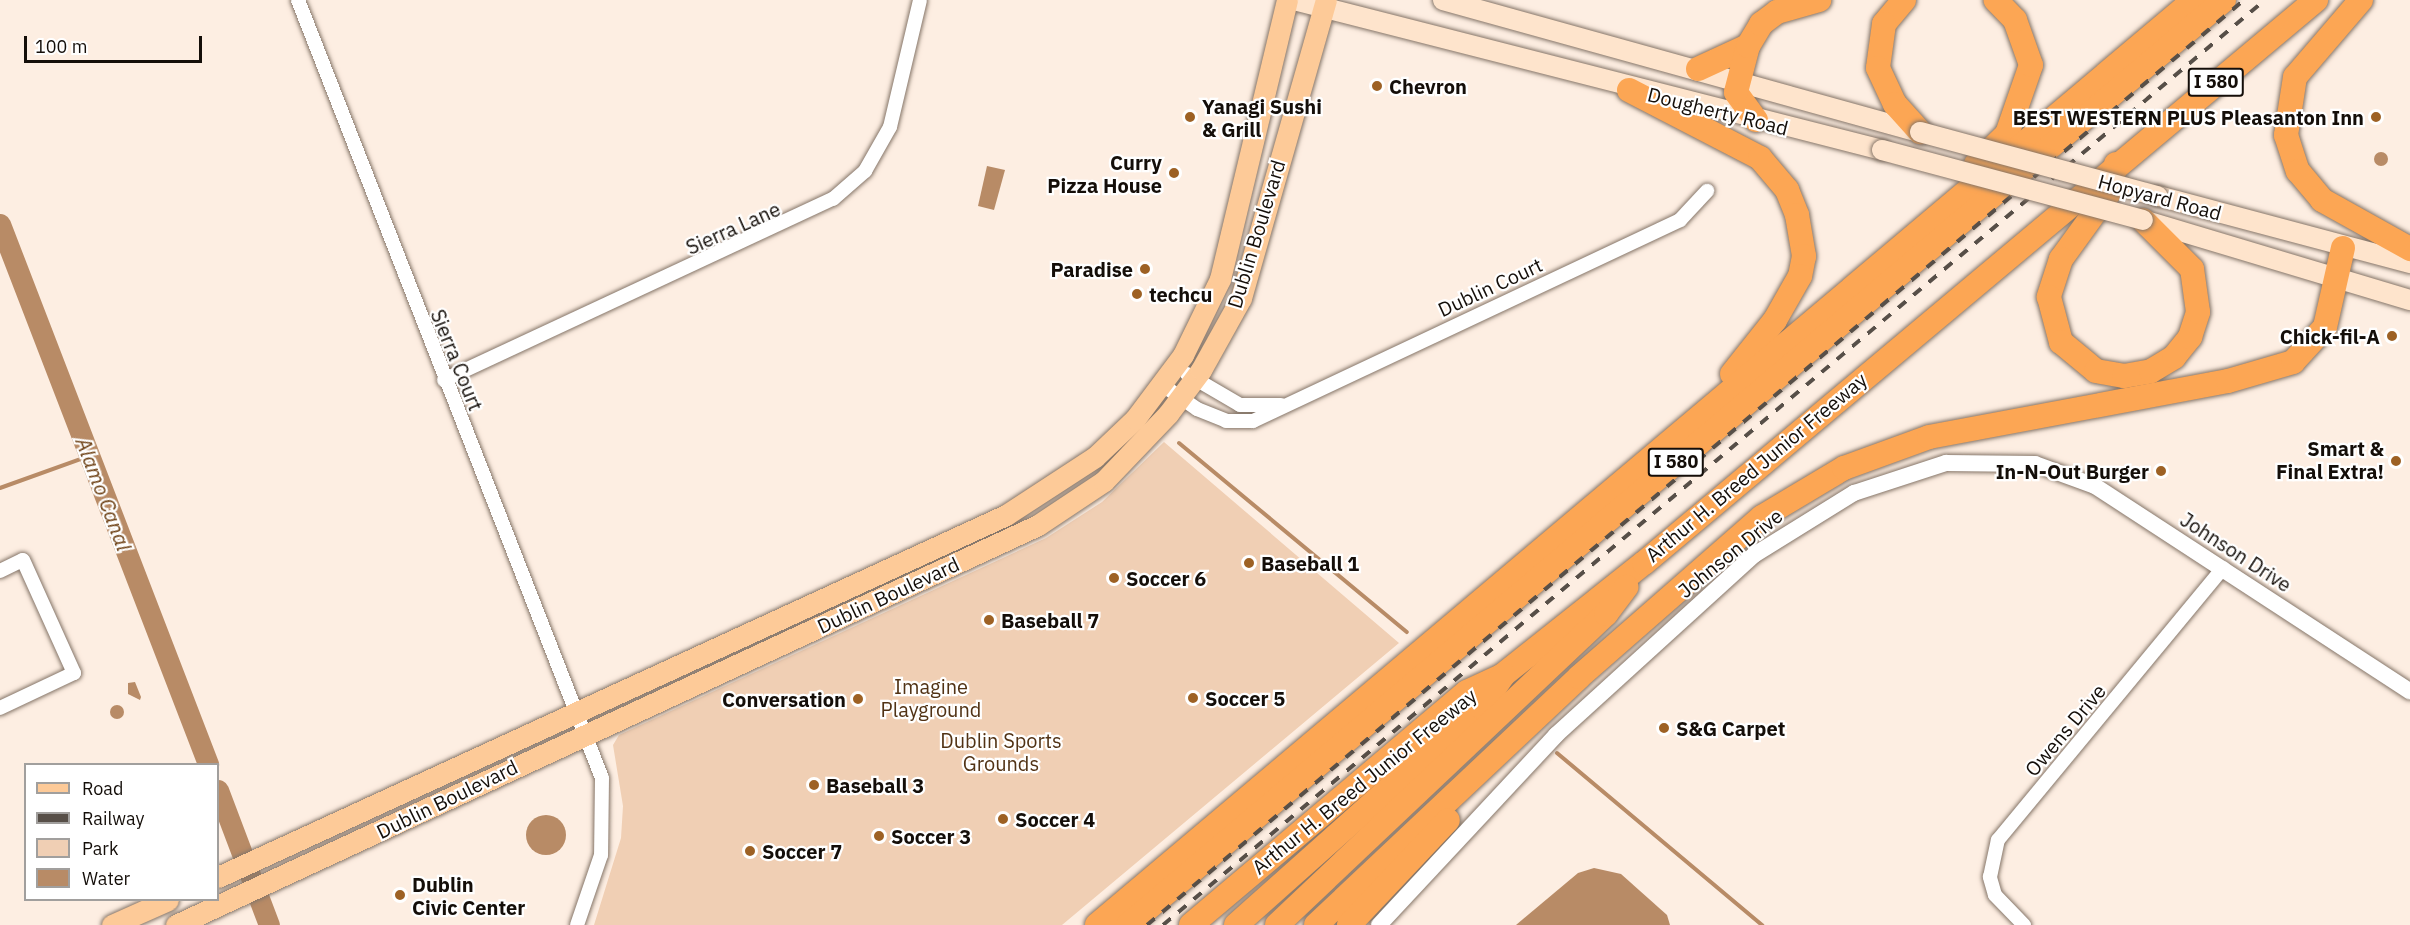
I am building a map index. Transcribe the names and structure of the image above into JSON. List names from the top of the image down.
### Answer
{
  "streets": {
    "highway": ["I 580", "Arthur H. Breed Junior Freeway"],
    "main road": ["Dougherty Road", "Hopyard Road", "Dublin Boulevard"],
    "street": [
      "Sierra Lane",
      "Dublin Court",
      "Sierra Court",
      "Johnson Drive",
      "Owens Drive"
    ]
  },
  "crossings": [
    ["Dougherty Road", "Hopyard Road"],
    ["Dougherty Road", "Dublin Boulevard"],
    ["Sierra Lane", "Sierra Court"],
    ["Dublin Boulevard", "Dublin Court"],
    ["Dublin Boulevard", "Sierra Court"],
    ["Johnson Drive", "Owens Drive"]
  ],
  "water": ["Alamo Canal"],
  "parks": ["Imagine Playground", "Dublin Sports Grounds"],
  "places": [
    "Chevron",
    "Yanagi Sushi & Grill",
    "BEST WESTERN PLUS Pleasanton Inn",
    "Curry Pizza House",
    "Paradise",
    "techcu",
    "Chick-fil-A",
    "Smart & Final Extra!",
    "In-N-Out Burger",
    "Baseball 1",
    "Soccer 6",
    "Baseball 7",
    "Soccer 5",
    "Conversation",
    "S&G Carpet",
    "Baseball 3",
    "Soccer 4",
    "Soccer 3",
    "Soccer 7",
    "Dublin Civic Center"
  ],
  "legend": [
    "Road",
    "Railway",
    "Park",
    "Water"
  ],
  "scale_bar": "100 m"
}
